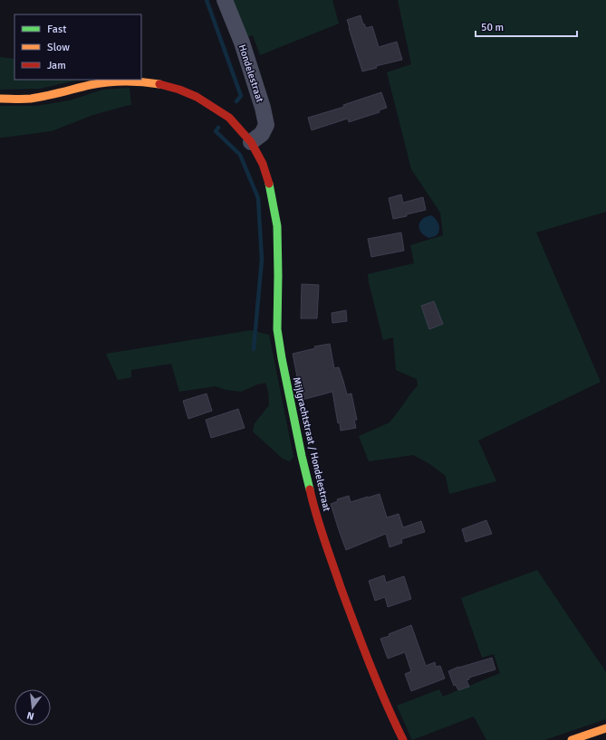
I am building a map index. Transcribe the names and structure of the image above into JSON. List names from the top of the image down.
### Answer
{
  "streets": {
    "street": ["Hondelestraat", "Mijlgrachtstraat / Hondelestraat"]
  },
  "crossings": [
    ["Hondelestraat", "Mijlgrachtstraat / Hondelestraat"]
  ],
  "legend": ["Fast", "Slow", "Jam"],
  "scale_bar": "50 m",
  "north": "bottom"
}
